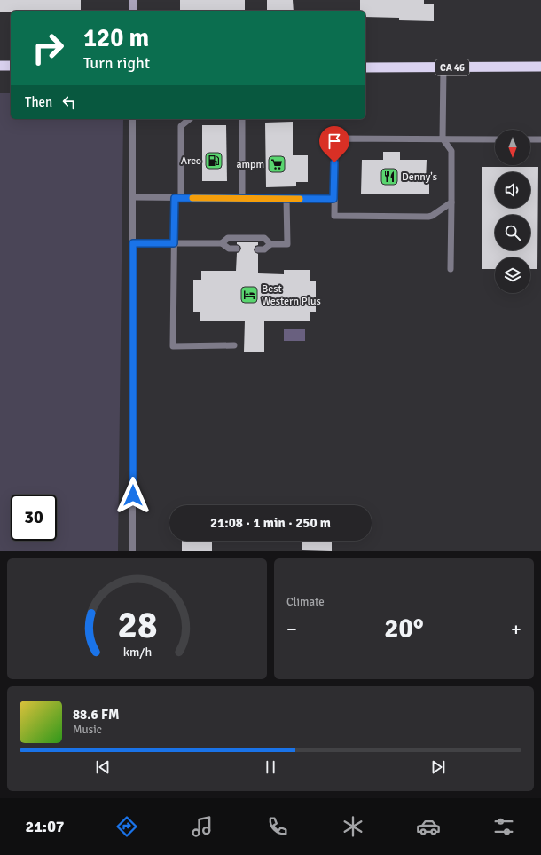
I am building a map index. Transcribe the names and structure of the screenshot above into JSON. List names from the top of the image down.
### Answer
{
  "streets": {
    "highway": ["CA 46"]
  },
  "places": {
    "fuel station": ["Arco"],
    "supermarket": ["ampm"],
    "restaurant": ["Denny's"],
    "hotel": ["Best Western Plus"]
  },
  "north": "bottom",
  "page": {
    "turn": ["120 m", "Turn right"],
    "then": "Then",
    "limit": "30",
    "trip": "21:08 · 1 min · 250 m",
    "tile": "Climate",
    "heat": ["−", "20°", "+"],
    "song": ["88.6 FM", "Music"],
    "tabs": "21:07",
    "gauge": ["28", "km/h"]
  }
}
